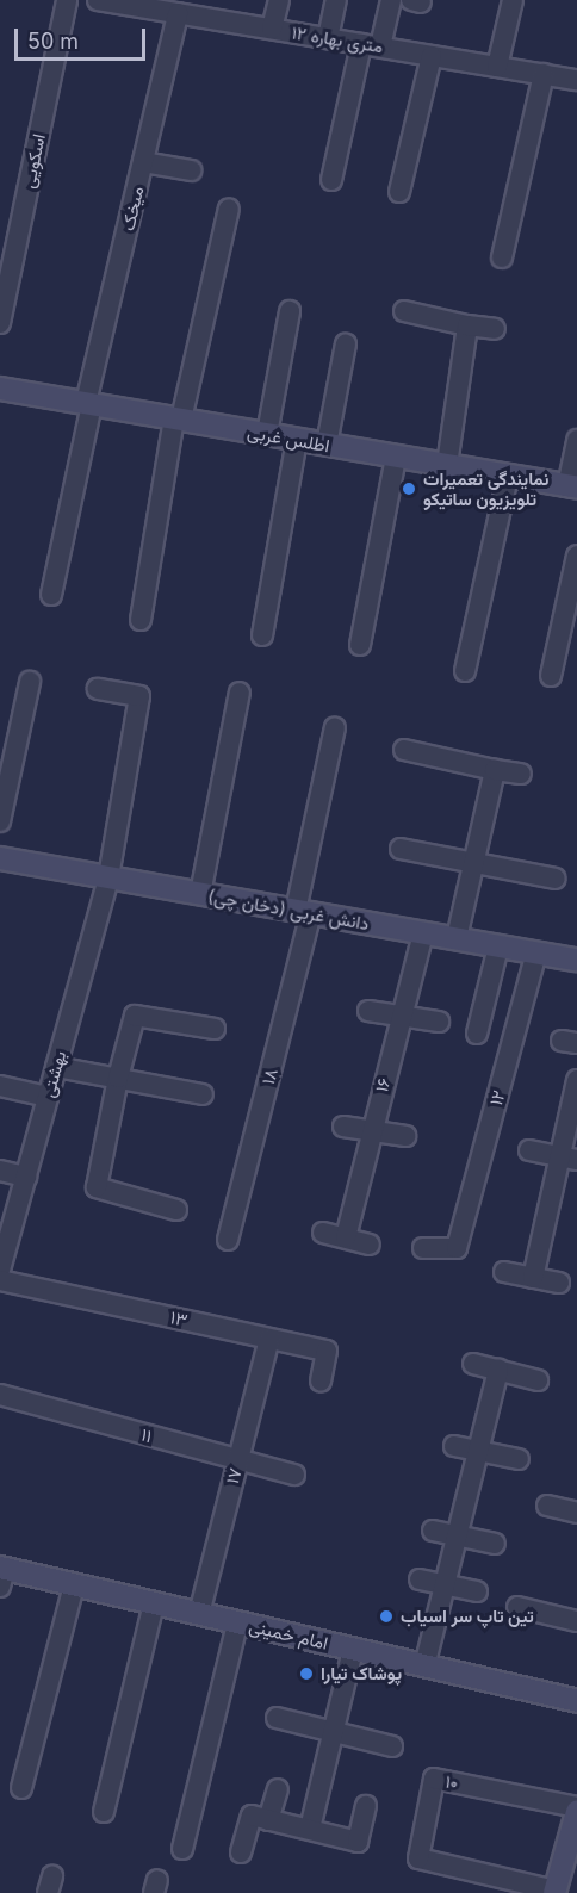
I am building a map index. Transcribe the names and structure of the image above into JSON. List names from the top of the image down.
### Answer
{
  "streets": {
    "street": [
      "۱۲ متری بهاره",
      "اسکویی",
      "میخک",
      "اطلس غربی",
      "دانش غربی (دخان چی)",
      "بهشتی",
      "۱۸",
      "۱۶",
      "۱۲",
      "۱۳",
      "۱۱",
      "۱۷",
      "امام خمینی",
      "۱۰"
    ]
  },
  "crossings": [
    ["۱۲ متری بهاره", "میخک"],
    ["میخک", "اطلس غربی"],
    ["دانش غربی (دخان چی)", "بهشتی"],
    ["دانش غربی (دخان چی)", "۱۸"],
    ["دانش غربی (دخان چی)", "۱۶"],
    ["دانش غربی (دخان چی)", "۱۲"],
    ["۱۳", "۱۷"],
    ["۱۱", "۱۷"],
    ["۱۷", "امام خمینی"]
  ],
  "places": ["نمایندگی تعمیرات تلویزیون ساتیکو", "تین تاپ سر اسیاب", "پوشاک تیارا"],
  "scale_bar": "50 m"
}
